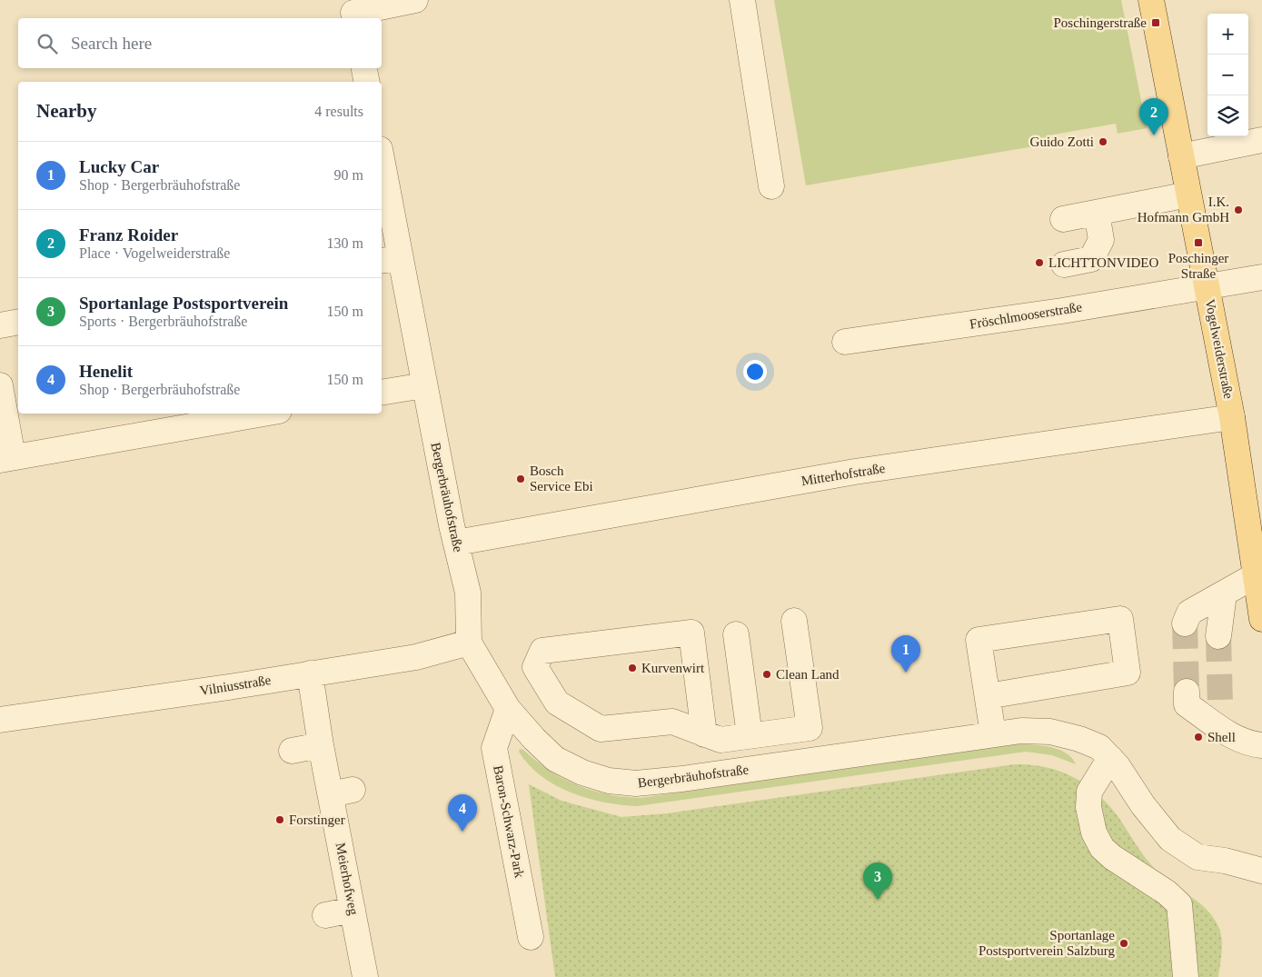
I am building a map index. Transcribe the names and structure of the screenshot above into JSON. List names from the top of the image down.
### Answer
{
  "streets": {
    "main road": ["Vogelweiderstraße"],
    "street": [
      "Fröschlmooserstraße",
      "Mitterhofstraße",
      "Bergerbräuhofstraße",
      "Vilniusstraße",
      "Baron-Schwarz-Park",
      "Meierhofweg"
    ]
  },
  "crossings": [
    ["Fröschlmooserstraße", "Vogelweiderstraße"],
    ["Vogelweiderstraße", "Mitterhofstraße"],
    ["Mitterhofstraße", "Bergerbräuhofstraße"],
    ["Bergerbräuhofstraße", "Vilniusstraße"],
    ["Bergerbräuhofstraße", "Baron-Schwarz-Park"],
    ["Vilniusstraße", "Meierhofweg"]
  ],
  "places": {
    "transit": ["Poschingerstraße", "Poschinger Straße"],
    "other": [
      "Guido Zotti",
      "I.K. Hofmann GmbH",
      "LICHTTONVIDEO",
      "Bosch Service Ebi",
      "Kurvenwirt",
      "Clean Land",
      "Shell",
      "Forstinger",
      "Sportanlage Postsportverein Salzburg"
    ]
  },
  "page": {
    "map_buttons": ["+", "−"],
    "search": "Search here",
    "heading": ["Nearby", "4 results"],
    "pins": [
      "2",
      "1",
      "4",
      "3"
    ],
    "list": [
      {
        "mark": "1",
        "name": "Lucky Car",
        "note": "Shop · Bergerbräuhofstraße",
        "value": "90 m"
      },
      {
        "mark": "2",
        "name": "Franz Roider",
        "note": "Place · Vogelweiderstraße",
        "value": "130 m"
      },
      {
        "mark": "3",
        "name": "Sportanlage Postsportverein",
        "note": "Sports · Bergerbräuhofstraße",
        "value": "150 m"
      },
      {
        "mark": "4",
        "name": "Henelit",
        "note": "Shop · Bergerbräuhofstraße",
        "value": "150 m"
      }
    ]
  }
}
